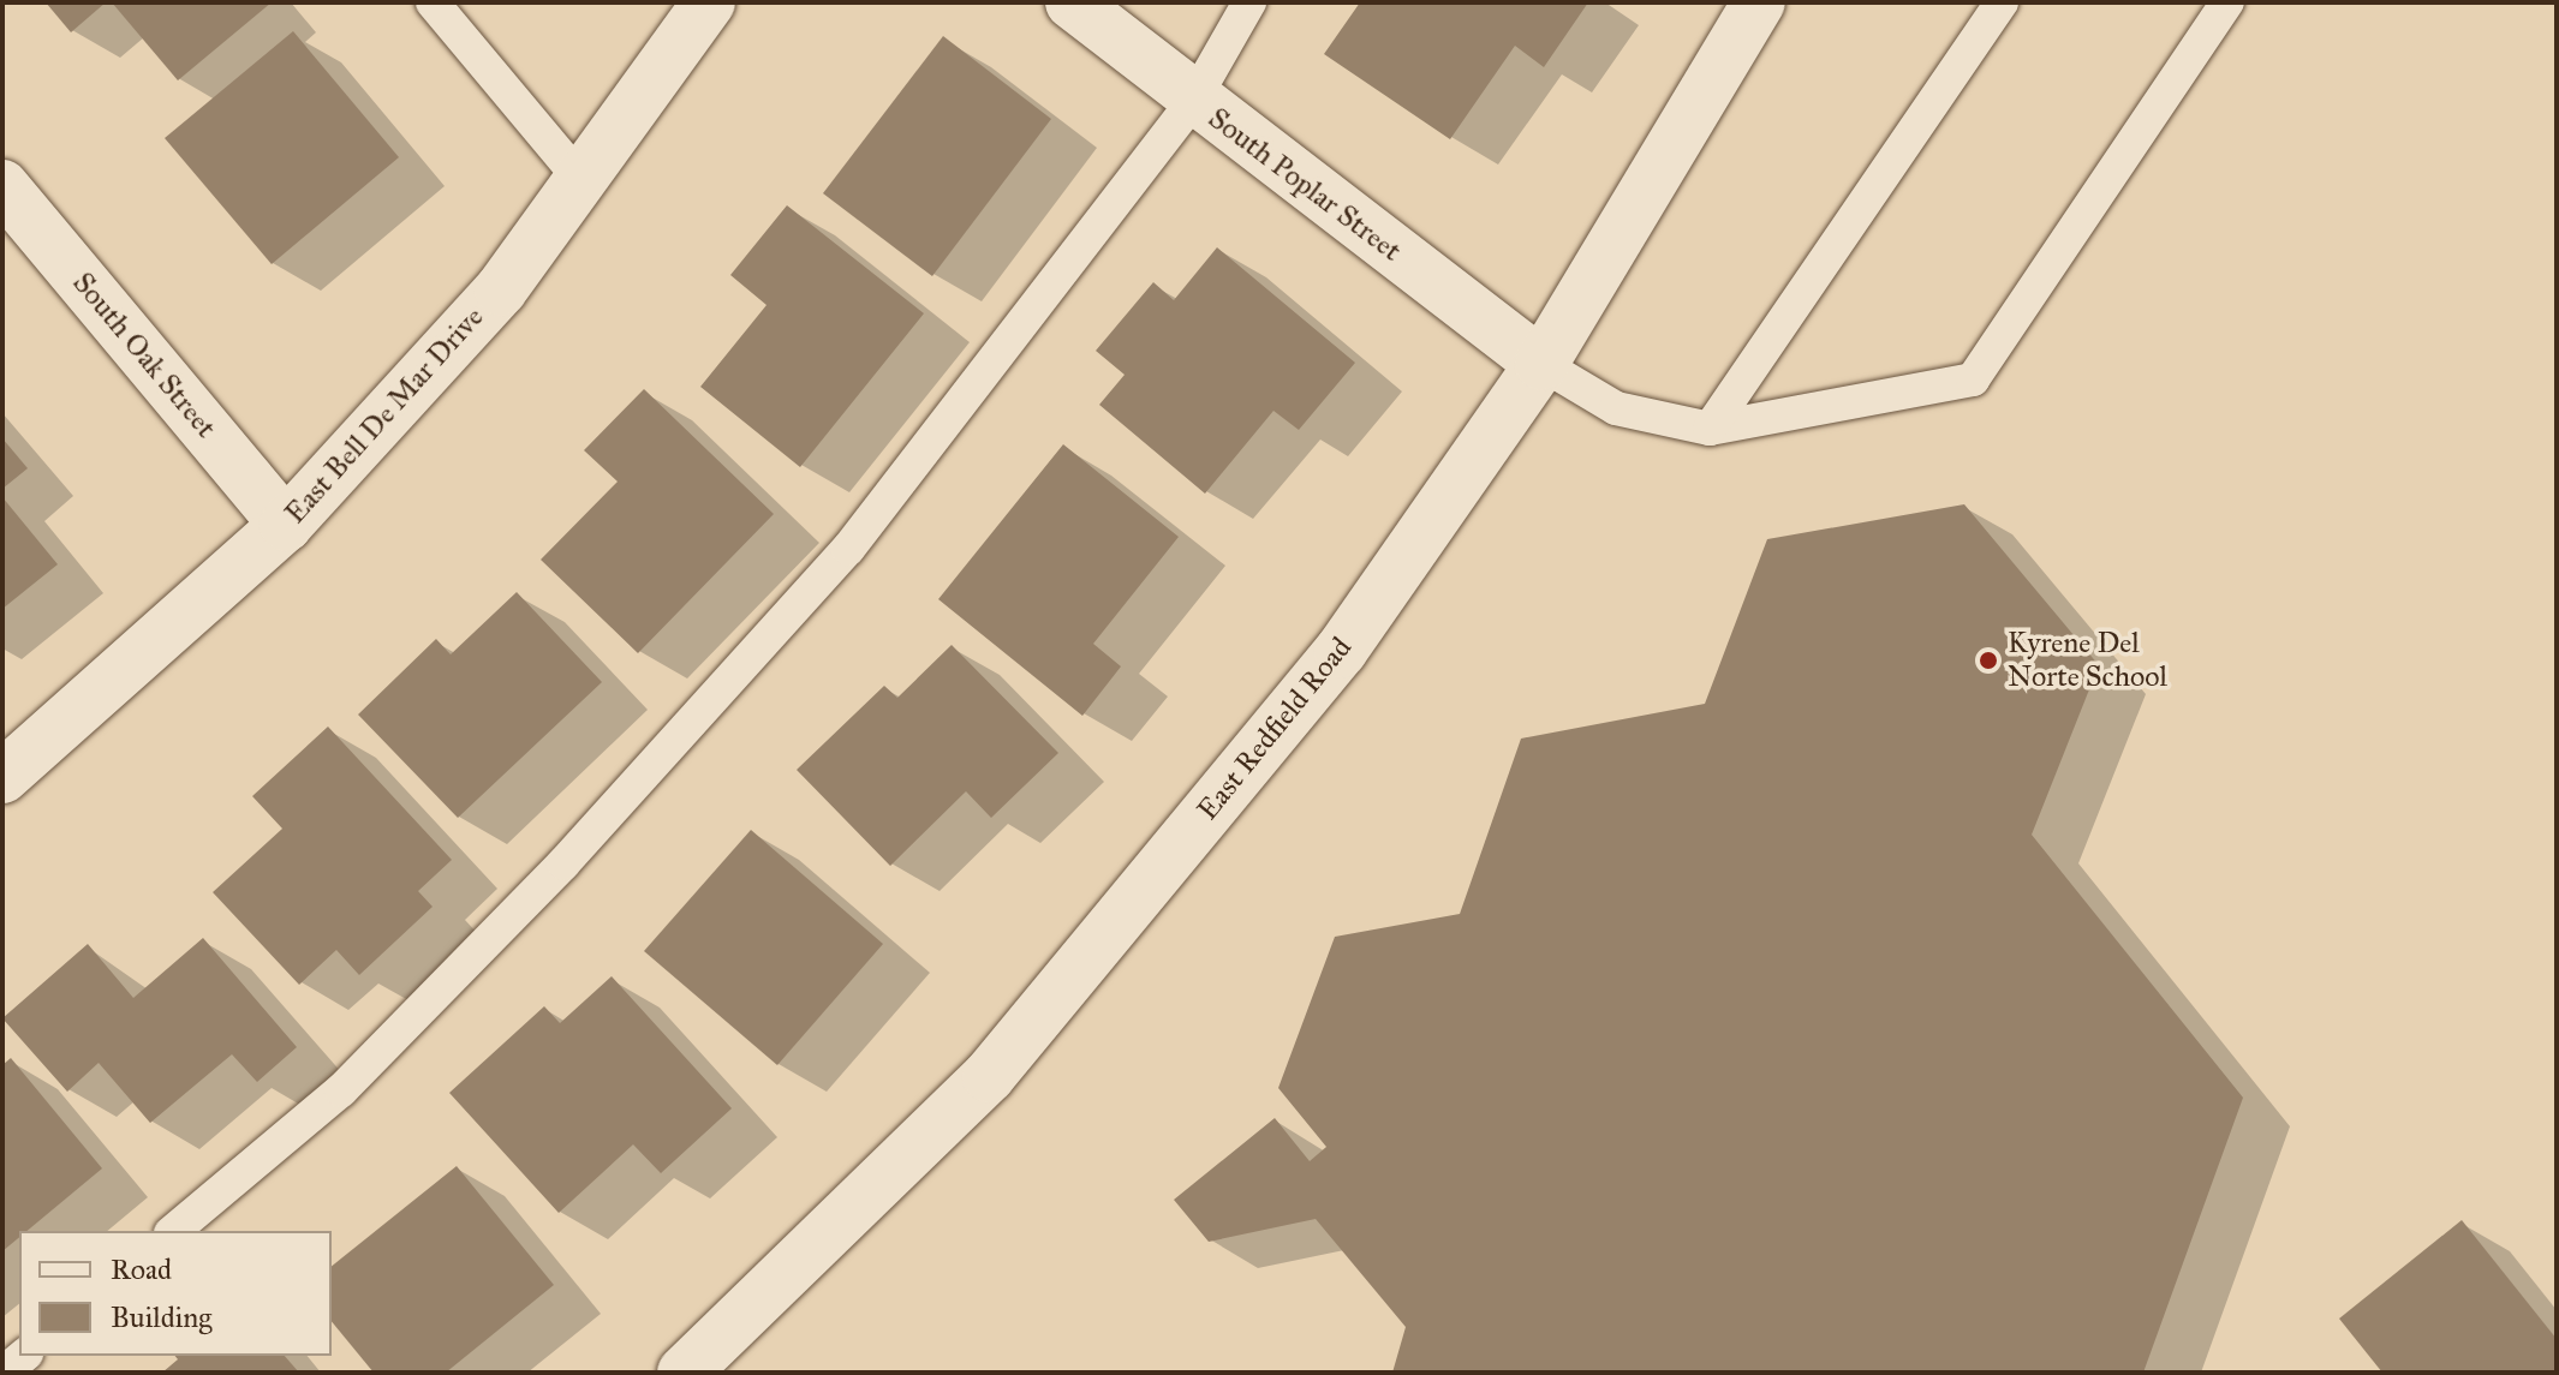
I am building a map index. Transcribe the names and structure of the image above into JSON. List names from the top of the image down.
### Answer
{
  "streets": {
    "street": [
      "South Poplar Street",
      "South Oak Street",
      "East Bell De Mar Drive",
      "East Redfield Road"
    ]
  },
  "crossings": [
    ["South Poplar Street", "East Redfield Road"],
    ["South Oak Street", "East Bell De Mar Drive"]
  ],
  "places": ["Kyrene Del Norte School"],
  "legend": ["Road", "Building"]
}
